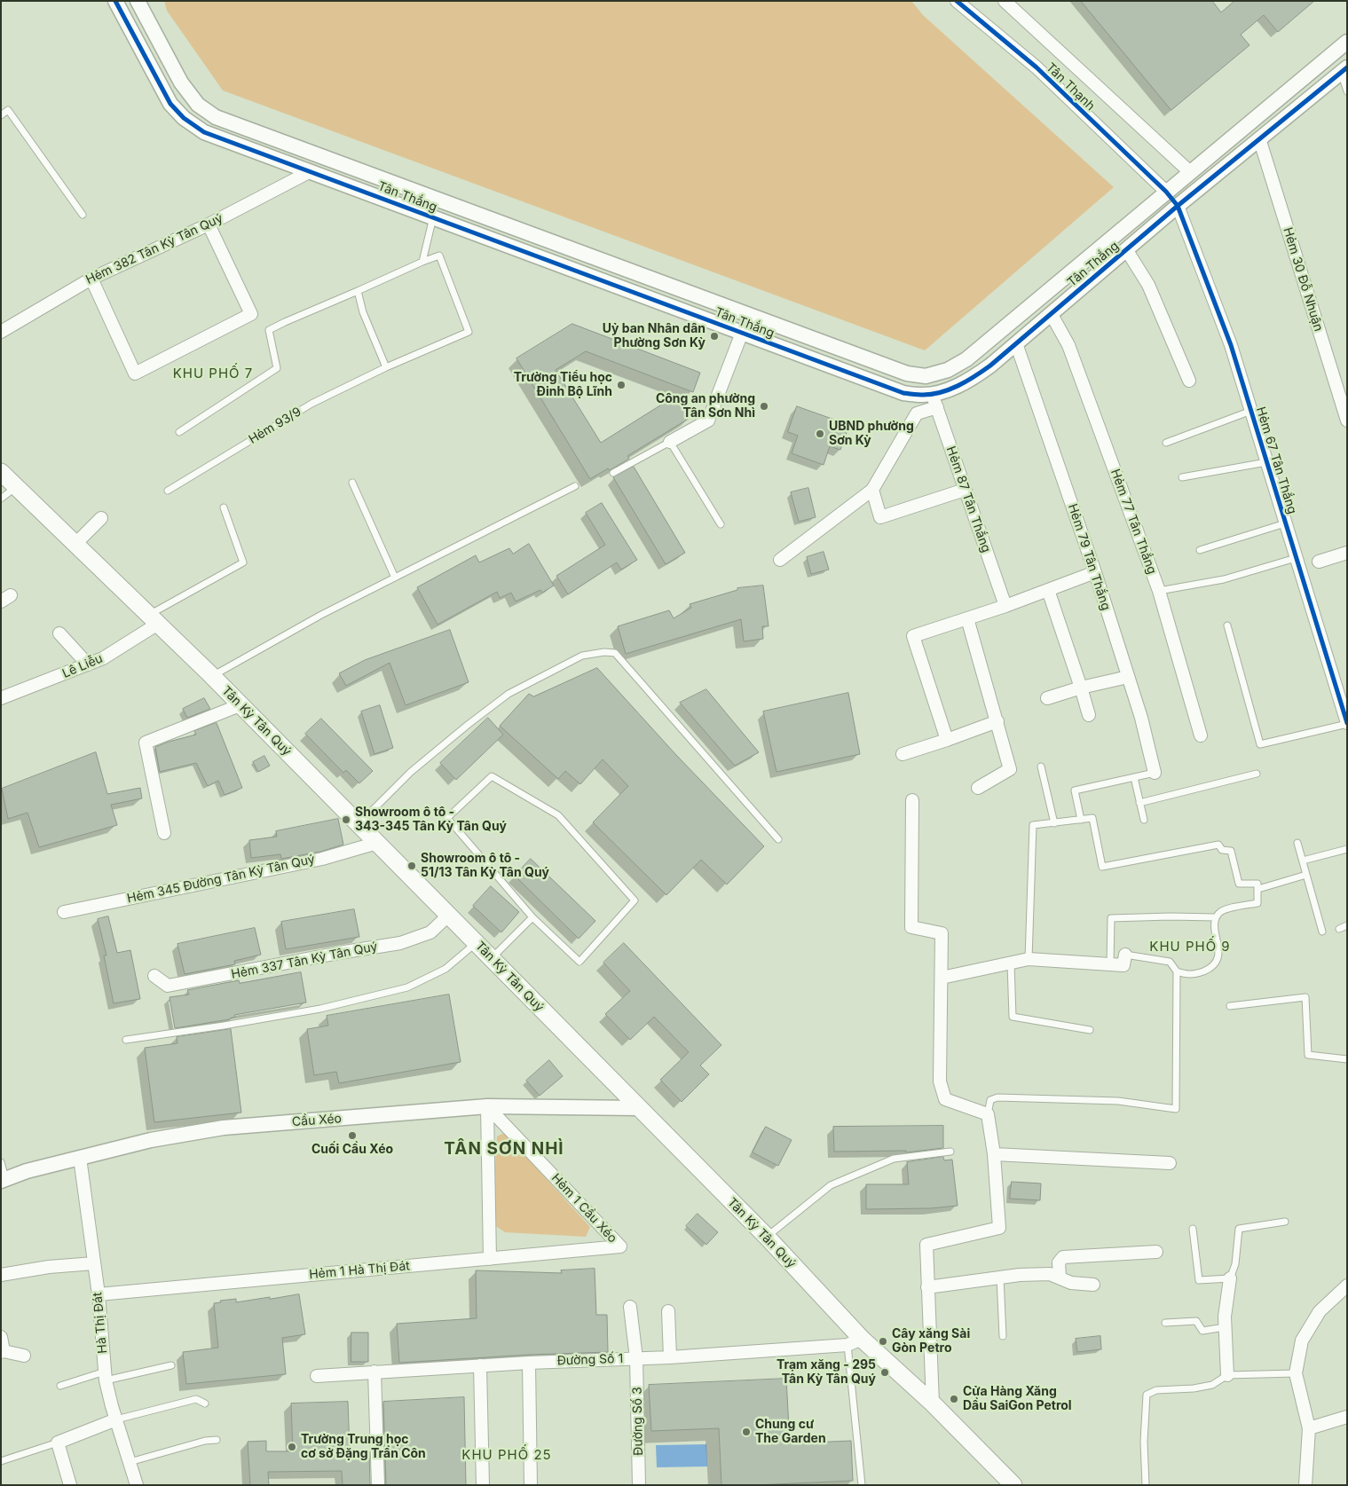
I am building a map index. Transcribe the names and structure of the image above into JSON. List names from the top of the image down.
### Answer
{
  "streets": {
    "main road": ["Tân Kỳ Tân Quý"],
    "street": [
      "Tân Thạnh",
      "Tân Thắng",
      "Hẻm 382 Tân Kỳ Tân Quý",
      "Hẻm 30 Đỗ Nhuận",
      "Hẻm 67 Tân Thắng",
      "Hẻm 87 Tân Thắng",
      "Hẻm 77 Tân Thắng",
      "Hẻm 79 Tân Thắng",
      "Lê Liễu",
      "Hẻm 345 Đường Tân Kỳ Tân Quý",
      "Hẻm 337 Tân Kỳ Tân Quý",
      "Cầu Xéo",
      "Hẻm 1 Cầu Xéo",
      "Hẻm 1 Hà Thị Đát",
      "Hà Thị Đát",
      "Đường Số 1",
      "Đường Số 3"
    ],
    "lane": ["Hẻm 93/9"]
  },
  "crossings": [
    ["Tân Thạnh", "Tân Thắng"],
    ["Tân Thắng", "Hẻm 382 Tân Kỳ Tân Quý"],
    ["Tân Thắng", "Hẻm 30 Đỗ Nhuận"],
    ["Tân Thắng", "Hẻm 67 Tân Thắng"],
    ["Tân Thắng", "Hẻm 87 Tân Thắng"],
    ["Tân Thắng", "Hẻm 77 Tân Thắng"],
    ["Tân Thắng", "Hẻm 79 Tân Thắng"],
    ["Lê Liễu", "Tân Kỳ Tân Quý"],
    ["Tân Kỳ Tân Quý", "Hẻm 345 Đường Tân Kỳ Tân Quý"],
    ["Tân Kỳ Tân Quý", "Hẻm 337 Tân Kỳ Tân Quý"],
    ["Tân Kỳ Tân Quý", "Cầu Xéo"],
    ["Tân Kỳ Tân Quý", "Đường Số 1"],
    ["Cầu Xéo", "Hẻm 1 Cầu Xéo"],
    ["Cầu Xéo", "Hà Thị Đát"],
    ["Hẻm 1 Cầu Xéo", "Hẻm 1 Hà Thị Đát"],
    ["Hẻm 1 Hà Thị Đát", "Hà Thị Đát"],
    ["Đường Số 1", "Đường Số 3"]
  ],
  "districts": [
    "KHU PHỐ 7",
    "KHU PHỐ 9",
    "TÂN SƠN NHÌ",
    "KHU PHỐ 25"
  ],
  "places": [
    "Uỷ ban Nhân dân Phường Sơn Kỳ",
    "Trường Tiểu học Đinh Bộ Lĩnh",
    "Công an phường Tân Sơn Nhì",
    "UBND phường Sơn Kỳ",
    "Showroom ô tô - 343-345 Tân Kỳ Tân Quý",
    "Showroom ô tô - 51/13 Tân Kỳ Tân Quý",
    "Cuối Cầu Xéo",
    "Cây xăng Sài Gòn Petro",
    "Trạm xăng - 295 Tân Kỳ Tân Quý",
    "Cửa Hàng Xăng Dầu SaiGon Petrol",
    "Chung cư The Garden",
    "Trường Trung học cơ sở Đặng Trần Côn"
  ]
}
